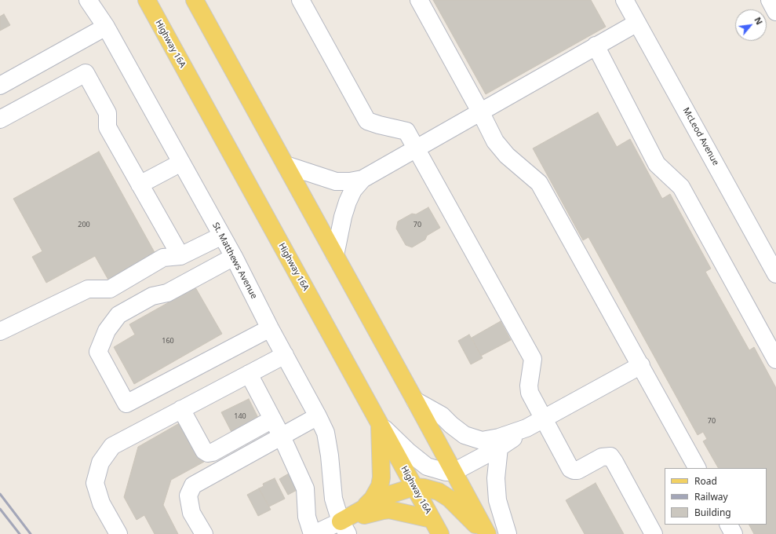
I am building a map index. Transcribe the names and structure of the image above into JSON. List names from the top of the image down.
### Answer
{
  "streets": {
    "main road": ["Highway 16A"],
    "street": ["McLeod Avenue", "St. Matthews Avenue"]
  },
  "house_numbers": [
    "200",
    "70",
    "160",
    "140",
    "70"
  ],
  "legend": ["Road", "Railway", "Building"],
  "north": "top right"
}
